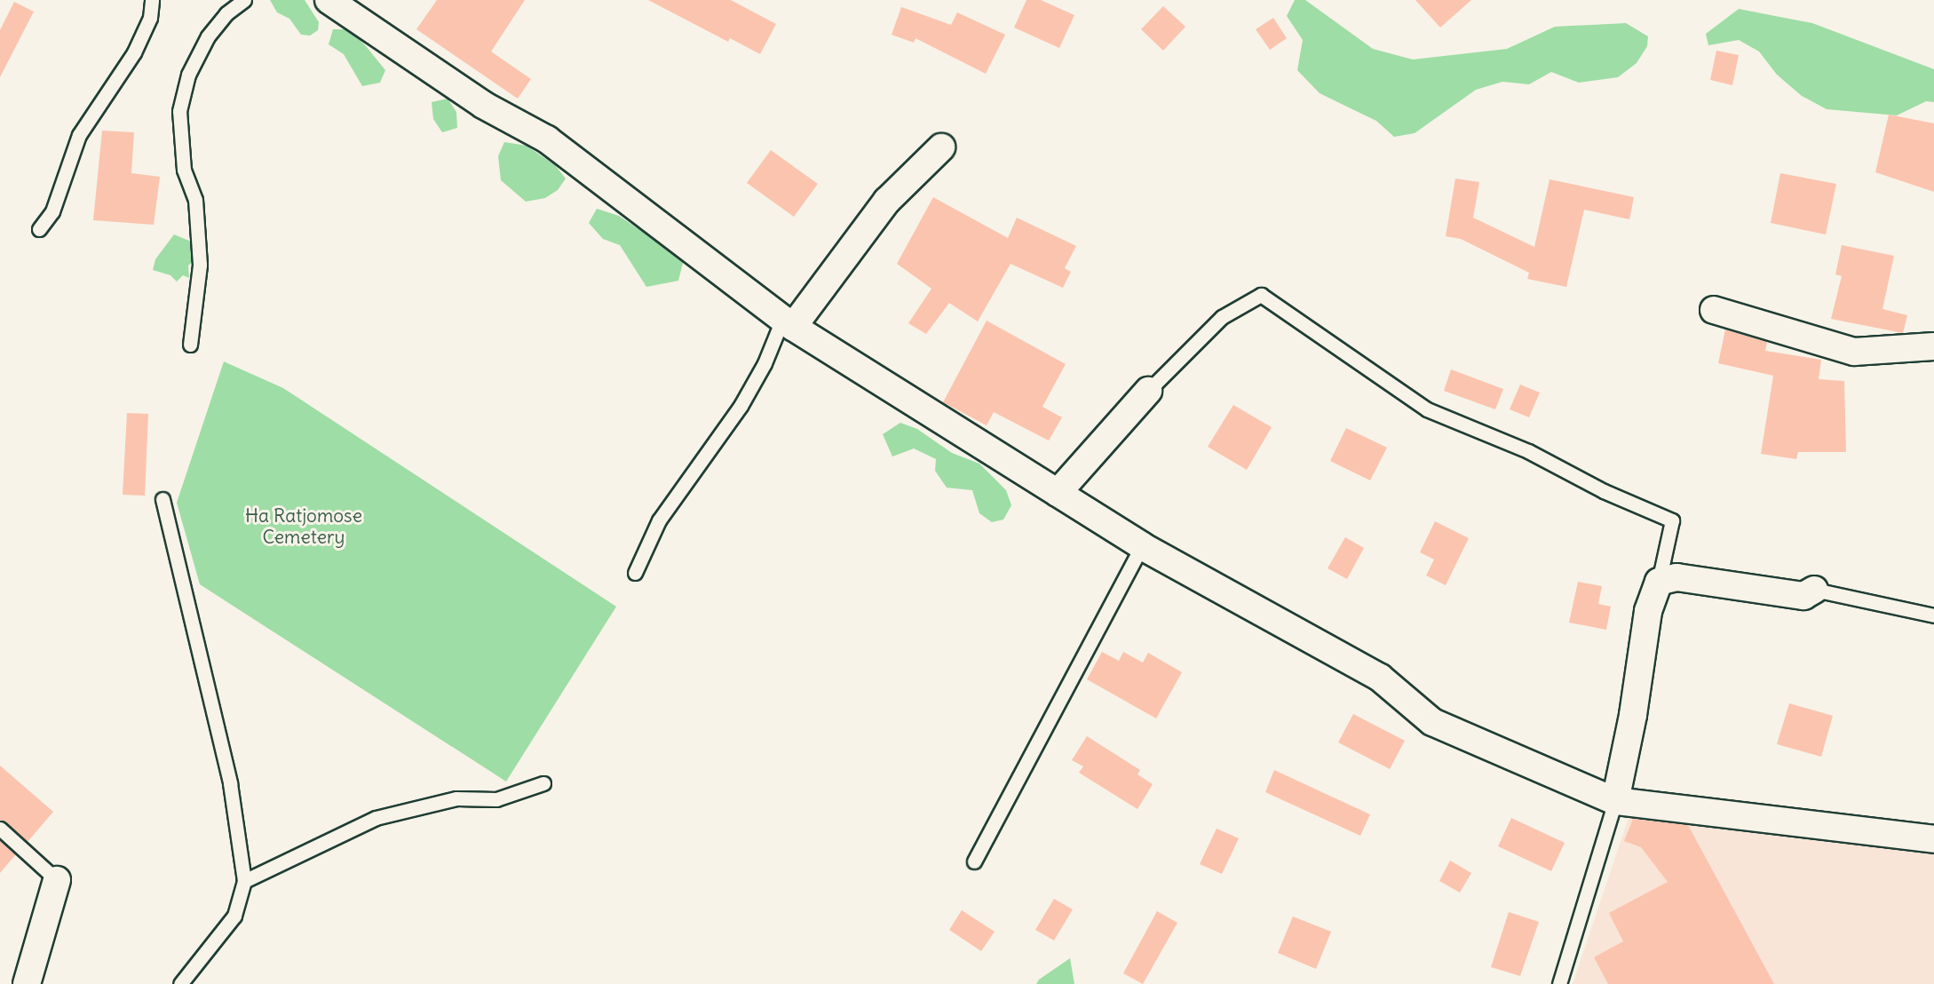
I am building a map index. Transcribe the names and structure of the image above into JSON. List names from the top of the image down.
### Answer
{
  "parks": ["Ha Ratjomose Cemetery"]
}
